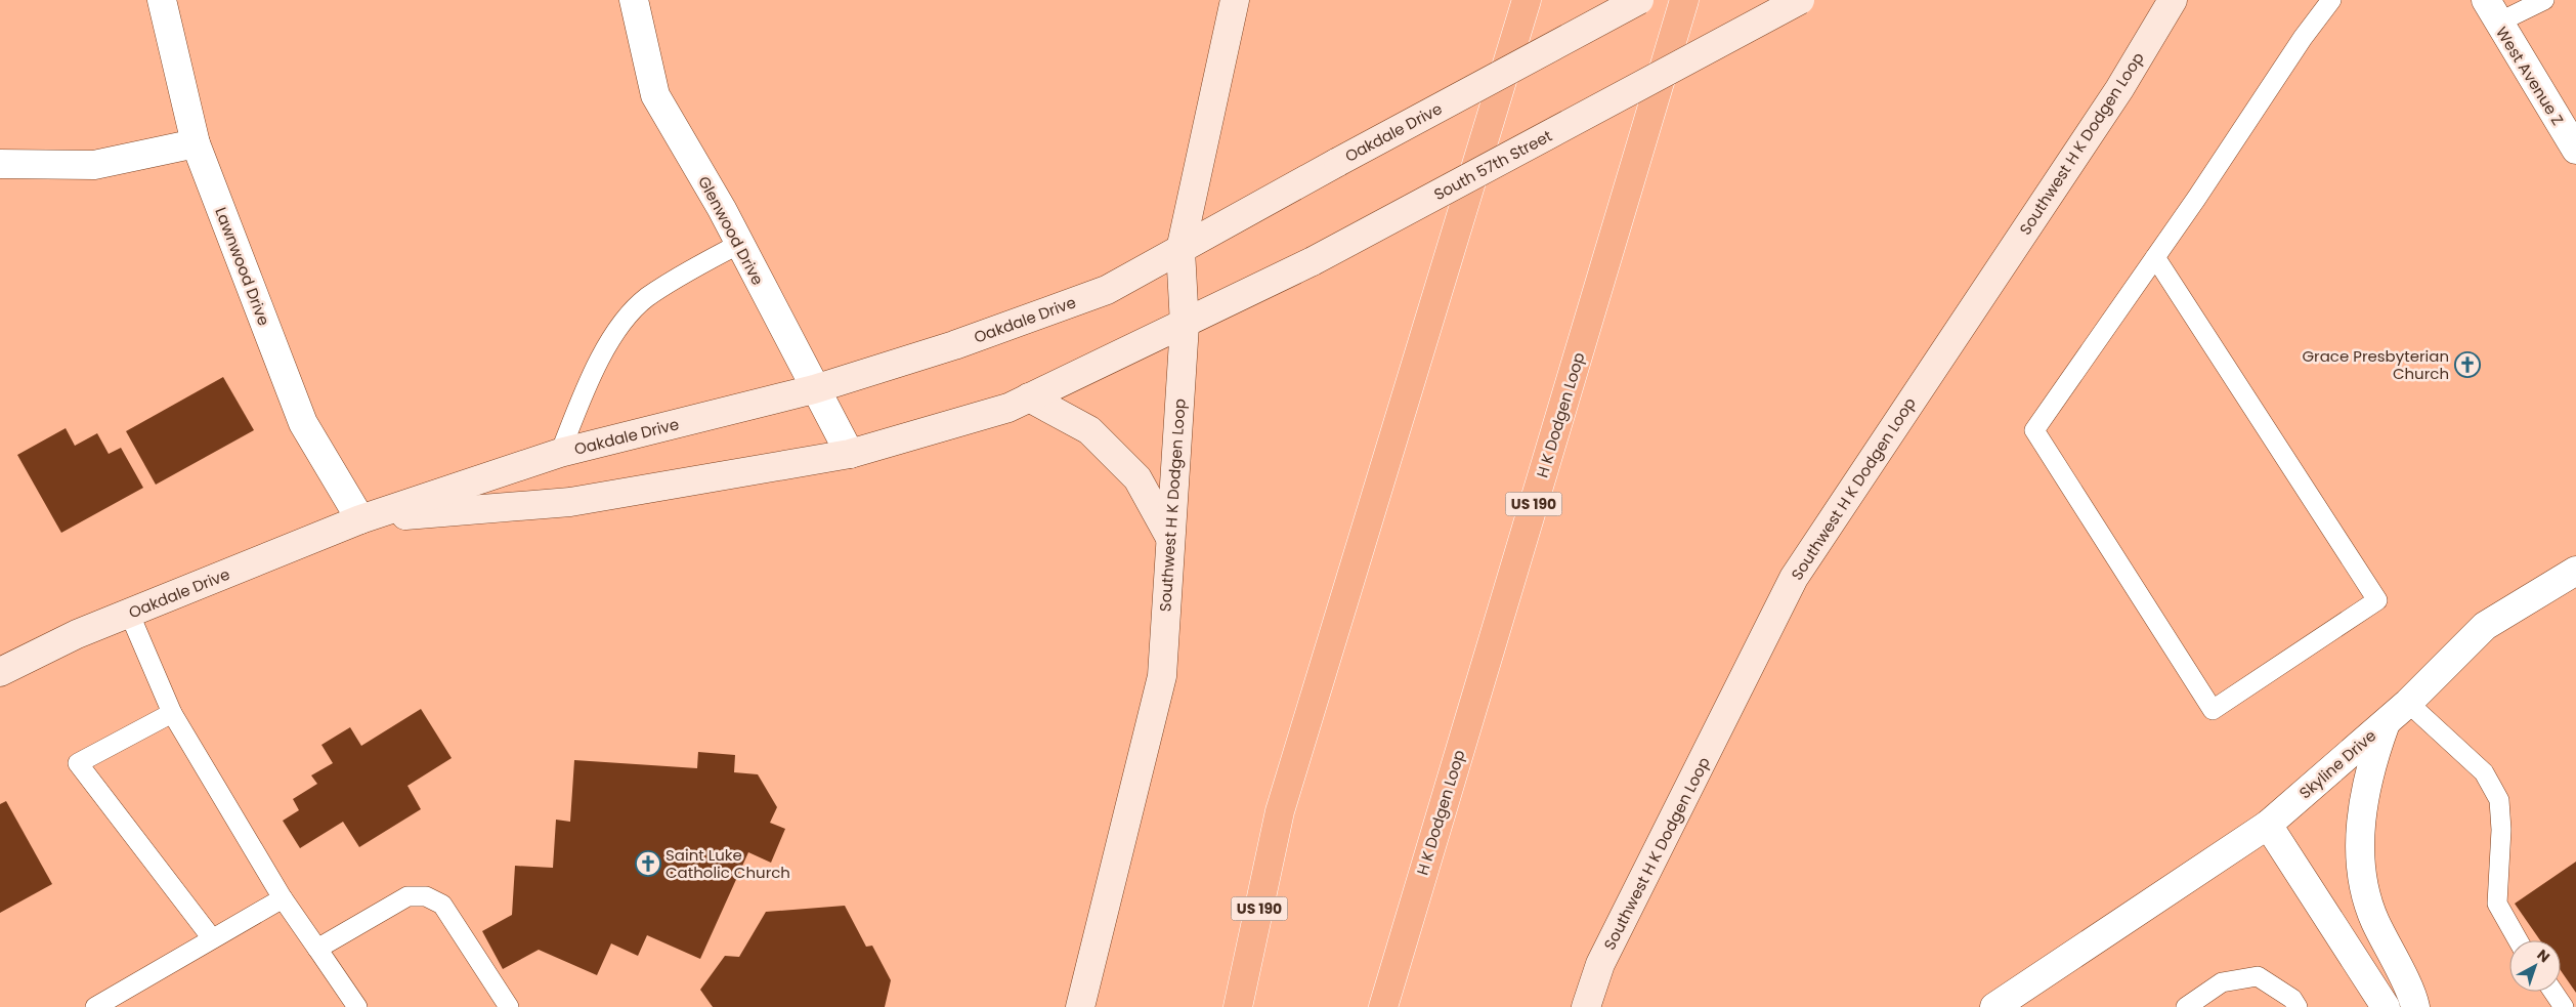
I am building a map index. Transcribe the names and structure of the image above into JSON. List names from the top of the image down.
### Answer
{
  "streets": {
    "highway": ["H K Dodgen Loop", "US 190"],
    "main road": ["Oakdale Drive", "Southwest H K Dodgen Loop", "South 57th Street"],
    "street": [
      "West Avenue Z",
      "Glenwood Drive",
      "Lawnwood Drive",
      "Skyline Drive"
    ]
  },
  "crossings": [
    ["Oakdale Drive", "Southwest H K Dodgen Loop"],
    ["Oakdale Drive", "South 57th Street"],
    ["Oakdale Drive", "Glenwood Drive"],
    ["Oakdale Drive", "Lawnwood Drive"],
    ["Southwest H K Dodgen Loop", "South 57th Street"]
  ],
  "places": {
    "church": ["Grace Presbyterian Church", "Saint Luke Catholic Church"]
  },
  "north": "top right"
}
